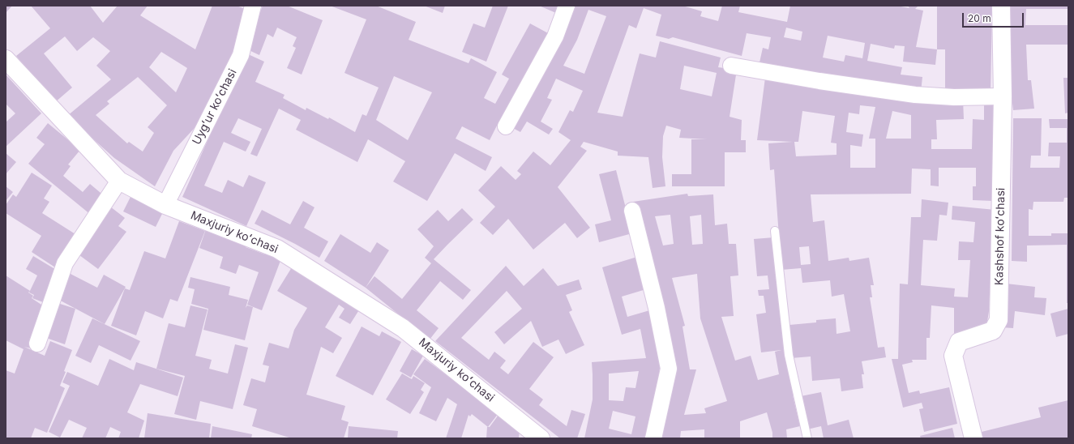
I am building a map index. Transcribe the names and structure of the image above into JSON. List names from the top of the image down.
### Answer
{
  "streets": {
    "street": ["Uygʻur koʻchasi", "Maxjuriy koʻchasi", "Kashshof koʻchasi"]
  },
  "crossings": [
    ["Uygʻur koʻchasi", "Maxjuriy koʻchasi"]
  ],
  "scale_bar": "20 m"
}
